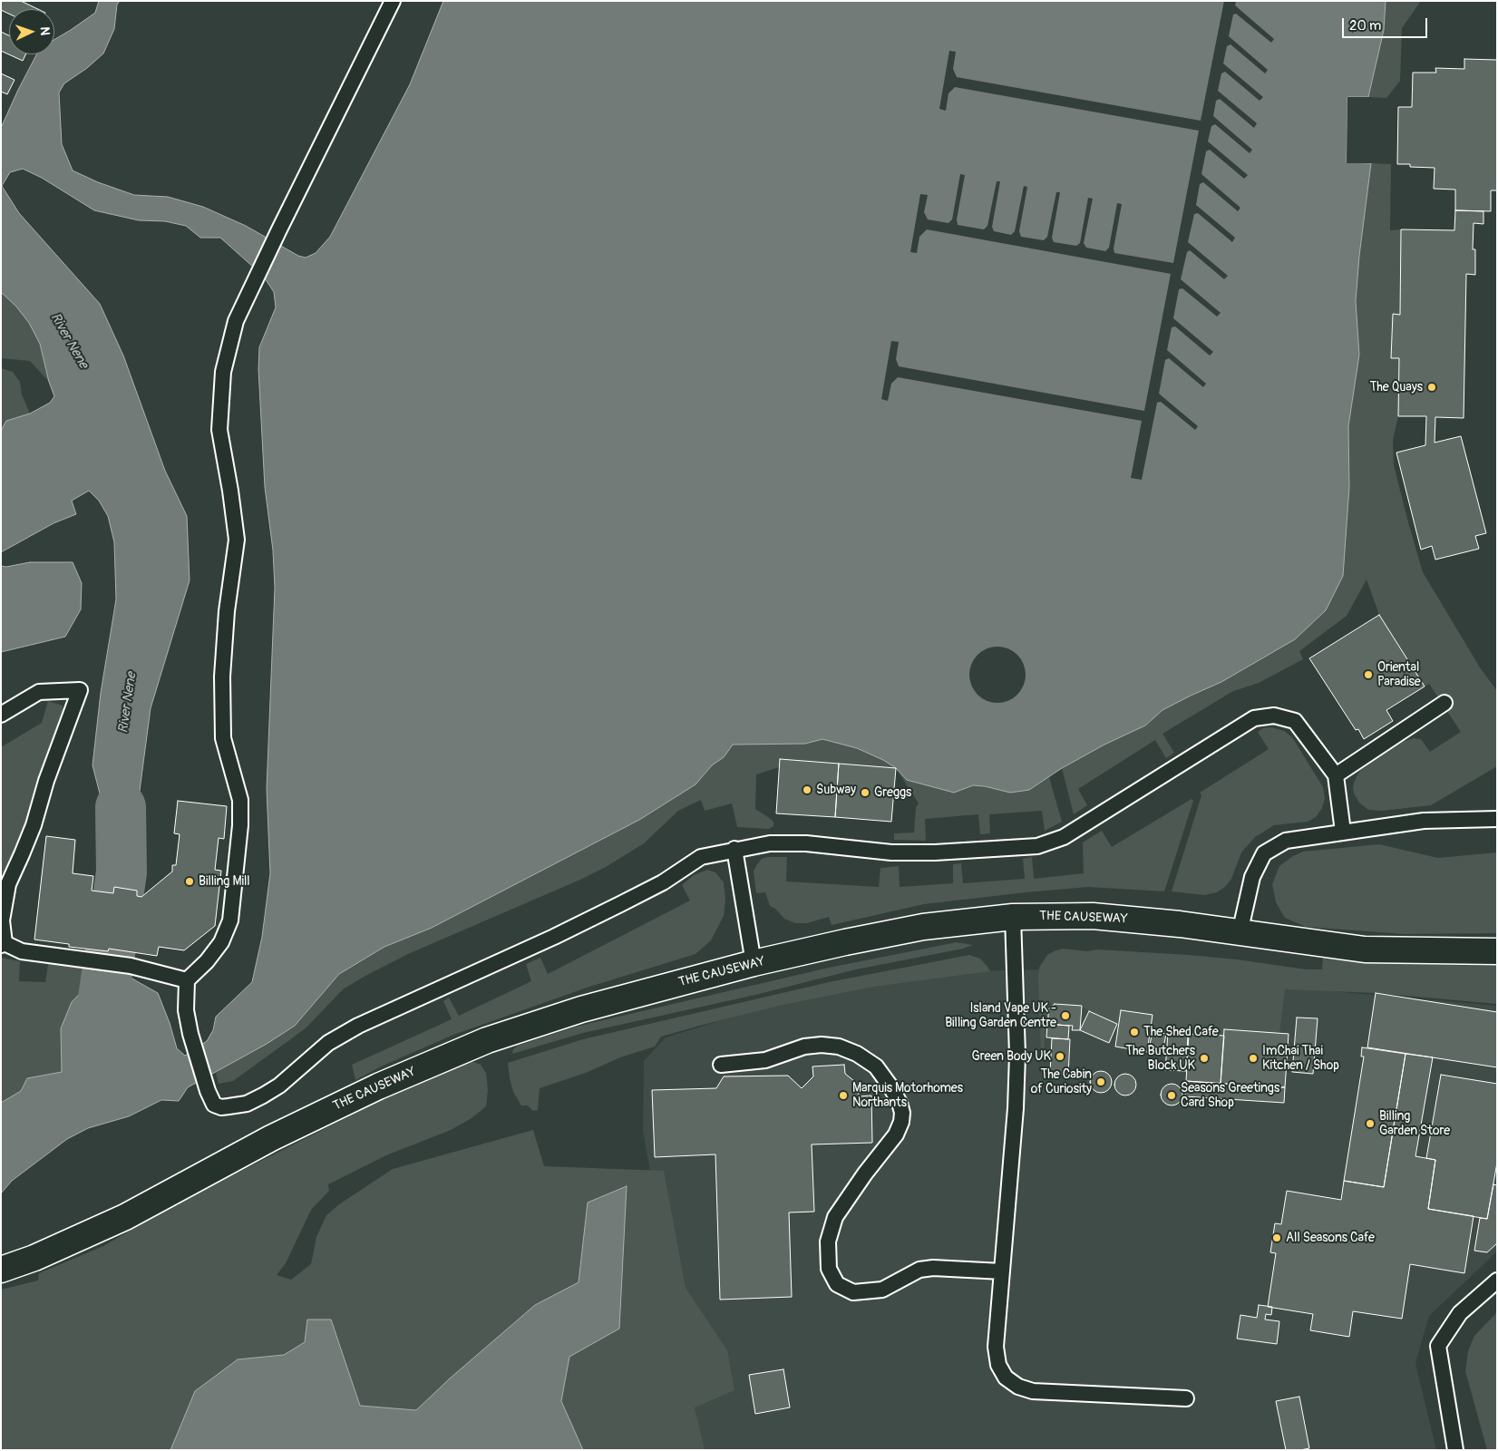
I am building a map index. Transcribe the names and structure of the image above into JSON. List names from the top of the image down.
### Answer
{
  "streets": {
    "street": ["THE CAUSEWAY"]
  },
  "water": ["River Nene"],
  "places": [
    "The Quays",
    "Oriental Paradise",
    "Subway",
    "Greggs",
    "Billing Mill",
    "Island Vape UK - Billing Garden Centre",
    "The Shed Cafe",
    "Green Body UK",
    "The Butchers Block UK",
    "ImChai Thai Kitchen / Shop",
    "The Cabin of Curiosity",
    "Marquis Motorhomes Northants",
    "Seasons Greetings Card Shop",
    "Billing Garden Store",
    "All Seasons Cafe"
  ],
  "scale_bar": "20 m",
  "north": "right"
}
